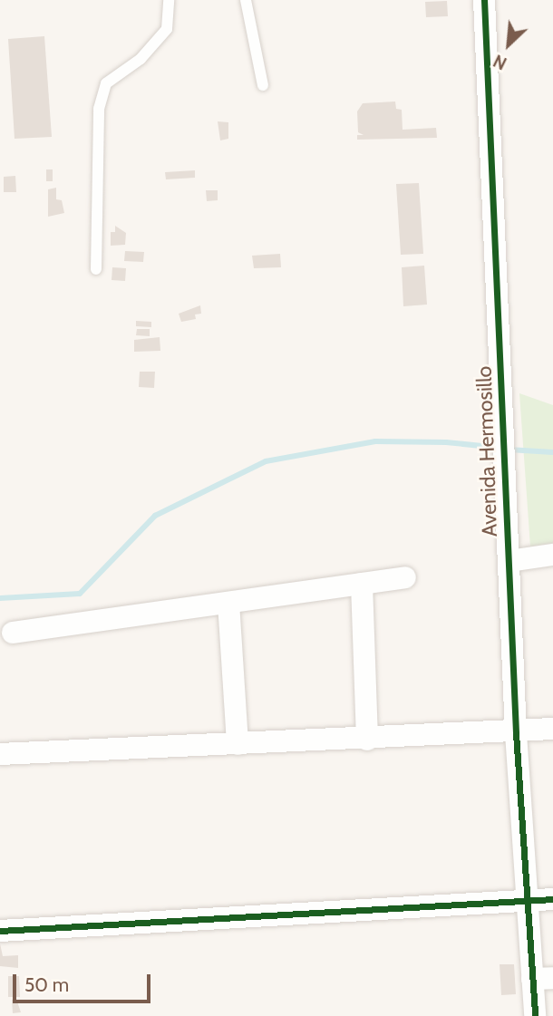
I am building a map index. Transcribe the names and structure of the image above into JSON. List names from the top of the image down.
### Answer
{
  "streets": {
    "street": ["Avenida Hermosillo"]
  },
  "scale_bar": "50 m",
  "north": "bottom left"
}
